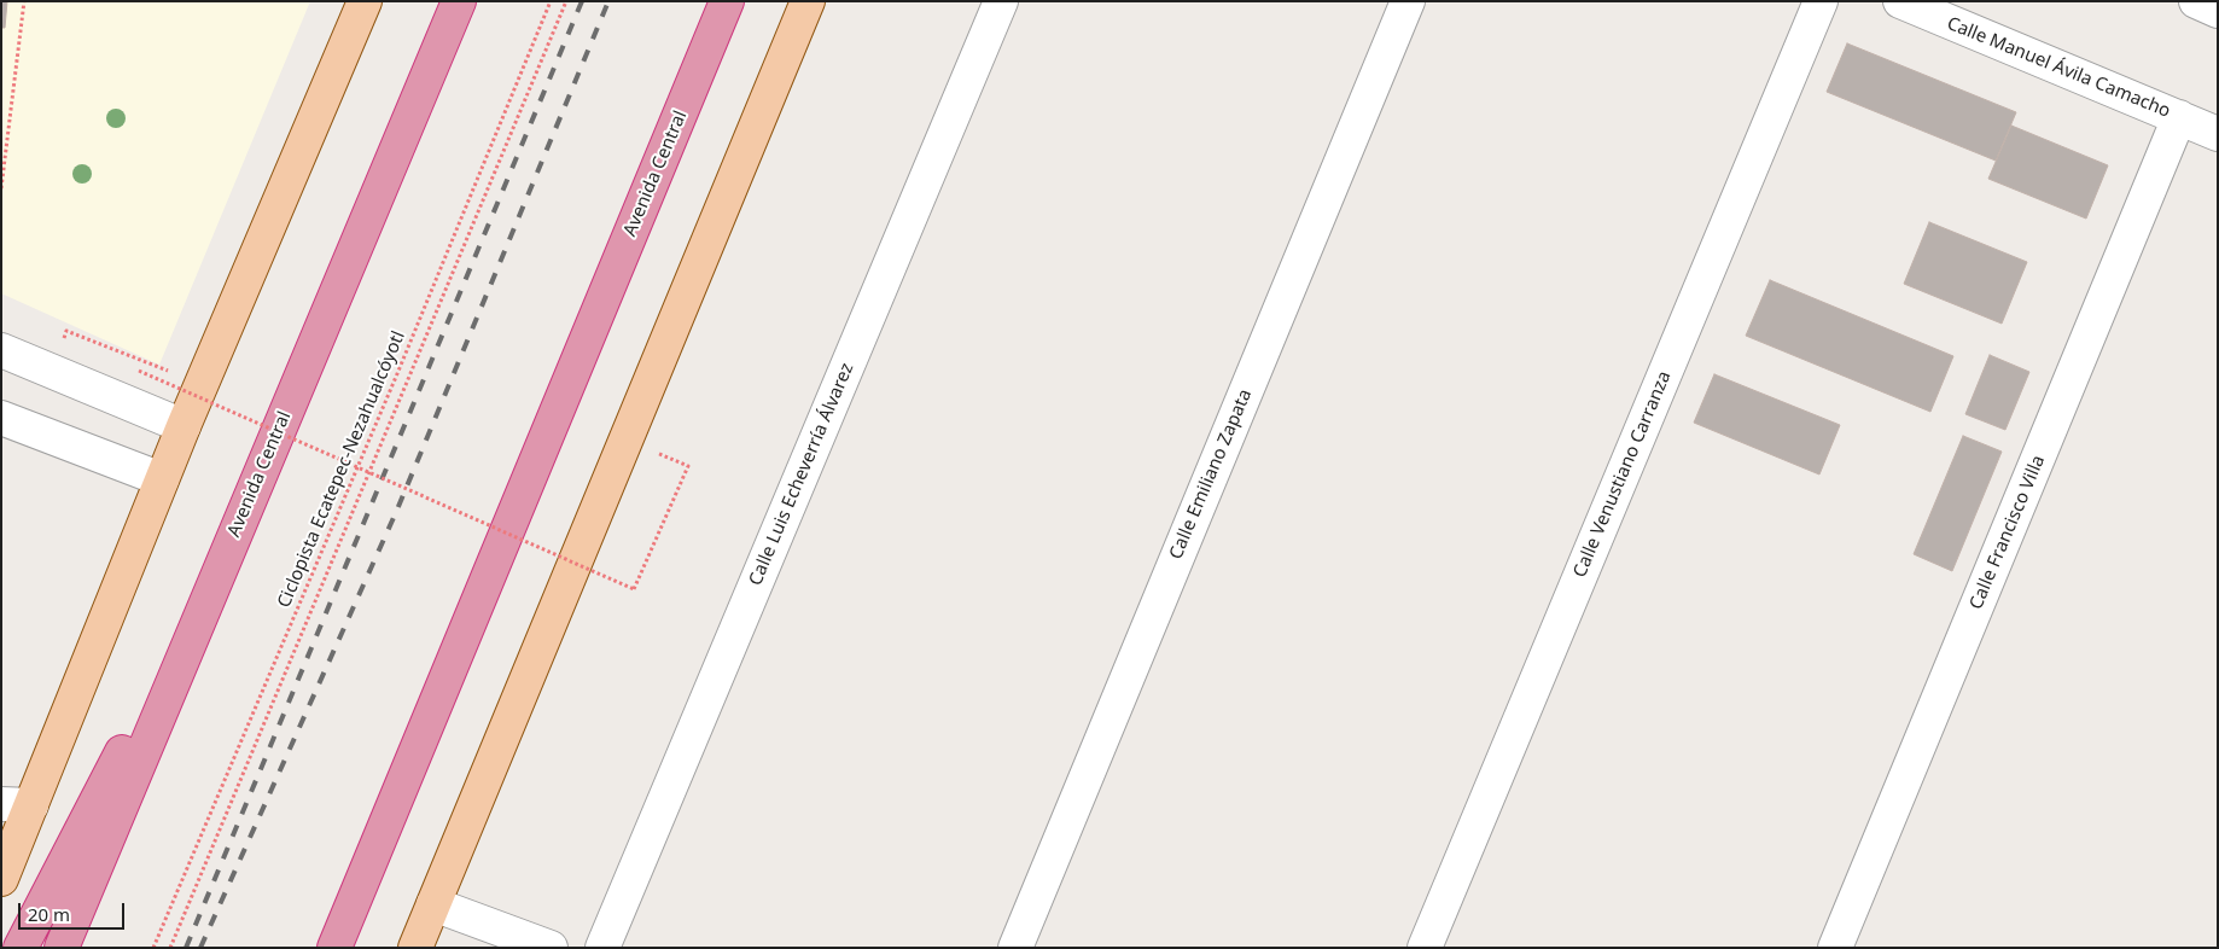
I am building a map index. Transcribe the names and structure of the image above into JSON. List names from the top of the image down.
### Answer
{
  "streets": {
    "highway": ["Avenida Central"],
    "street": [
      "Calle Manuel Ávila Camacho",
      "Calle Luis Echeverría Álvarez",
      "Calle Emiliano Zapata",
      "Calle Venustiano Carranza",
      "Calle Francisco Villa"
    ],
    "path": ["Ciclopista Ecatepec-Nezahualcóyotl"]
  },
  "crossings": [
    ["Calle Manuel Ávila Camacho", "Calle Francisco Villa"]
  ],
  "scale_bar": "20 m"
}
